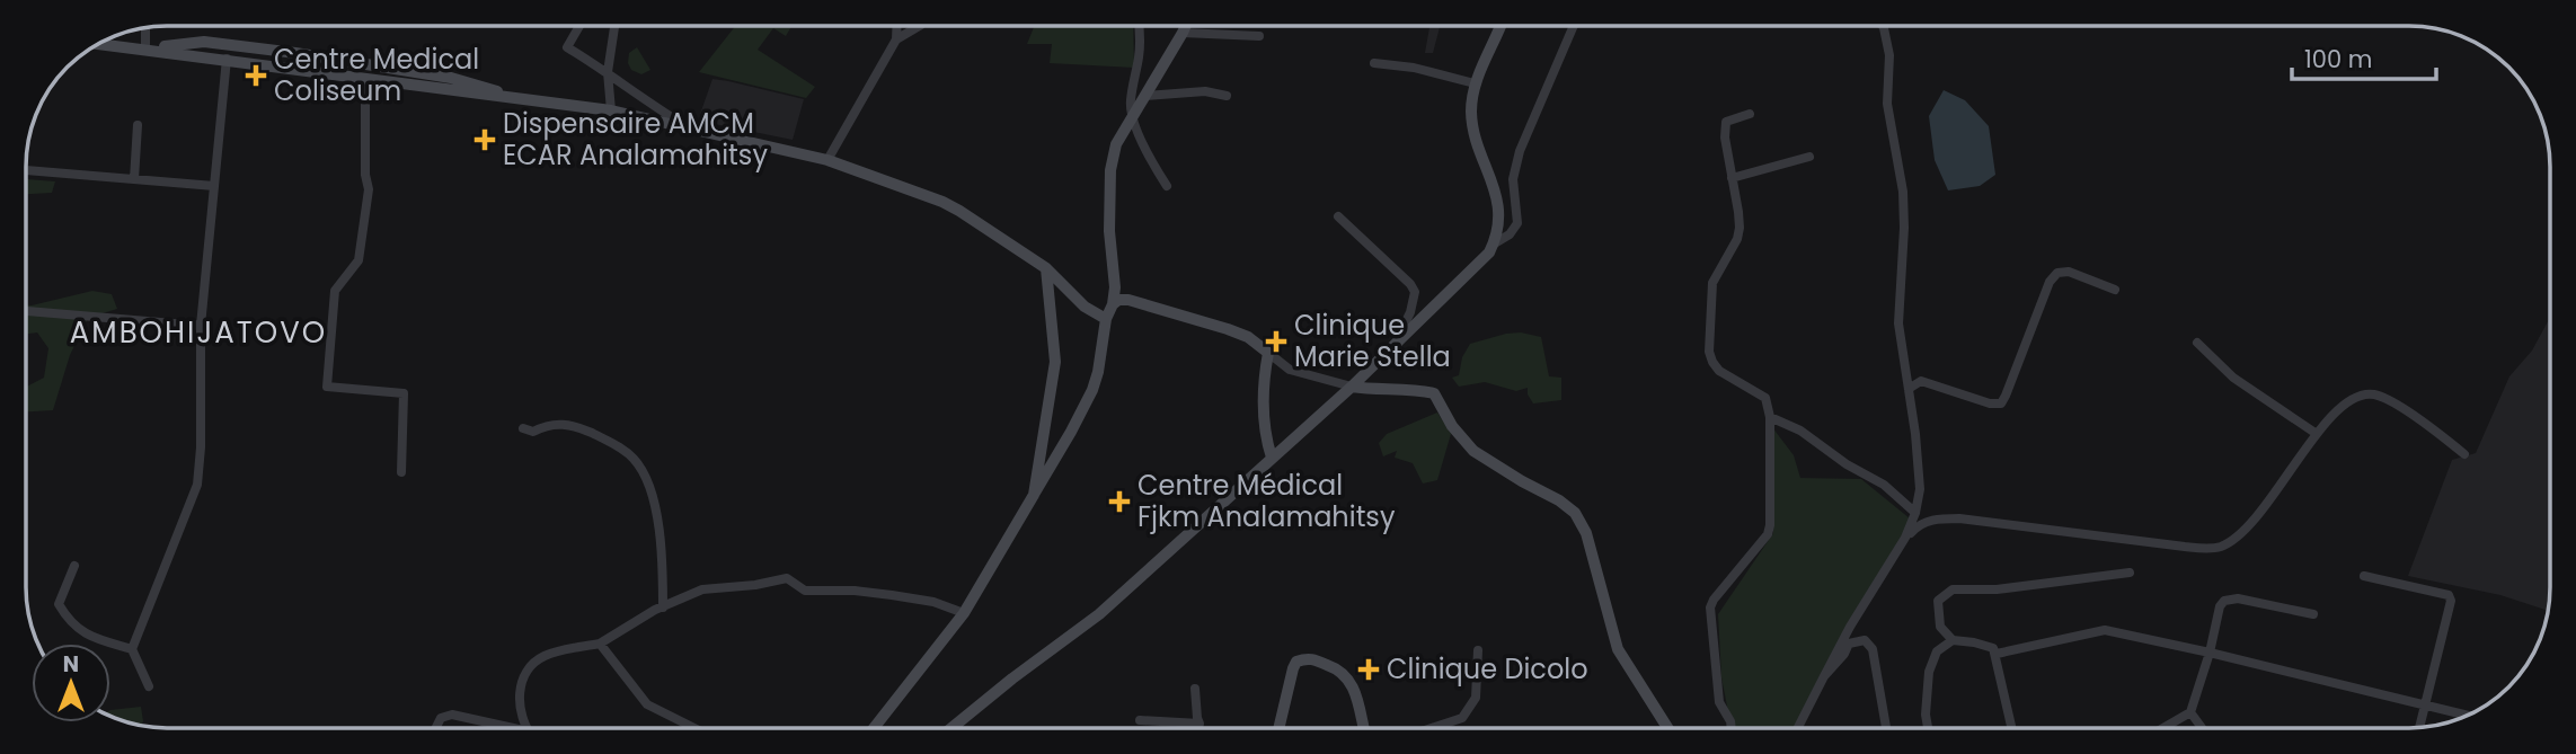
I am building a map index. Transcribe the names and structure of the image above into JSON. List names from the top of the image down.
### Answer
{
  "districts": ["AMBOHIJATOVO"],
  "places": {
    "health": [
      "Centre Medical Coliseum",
      "Dispensaire AMCM ECAR Analamahitsy",
      "Clinique Marie Stella",
      "Centre Médical Fjkm Analamahitsy",
      "Clinique Dicolo"
    ]
  },
  "scale_bar": "100 m",
  "north": "top"
}
